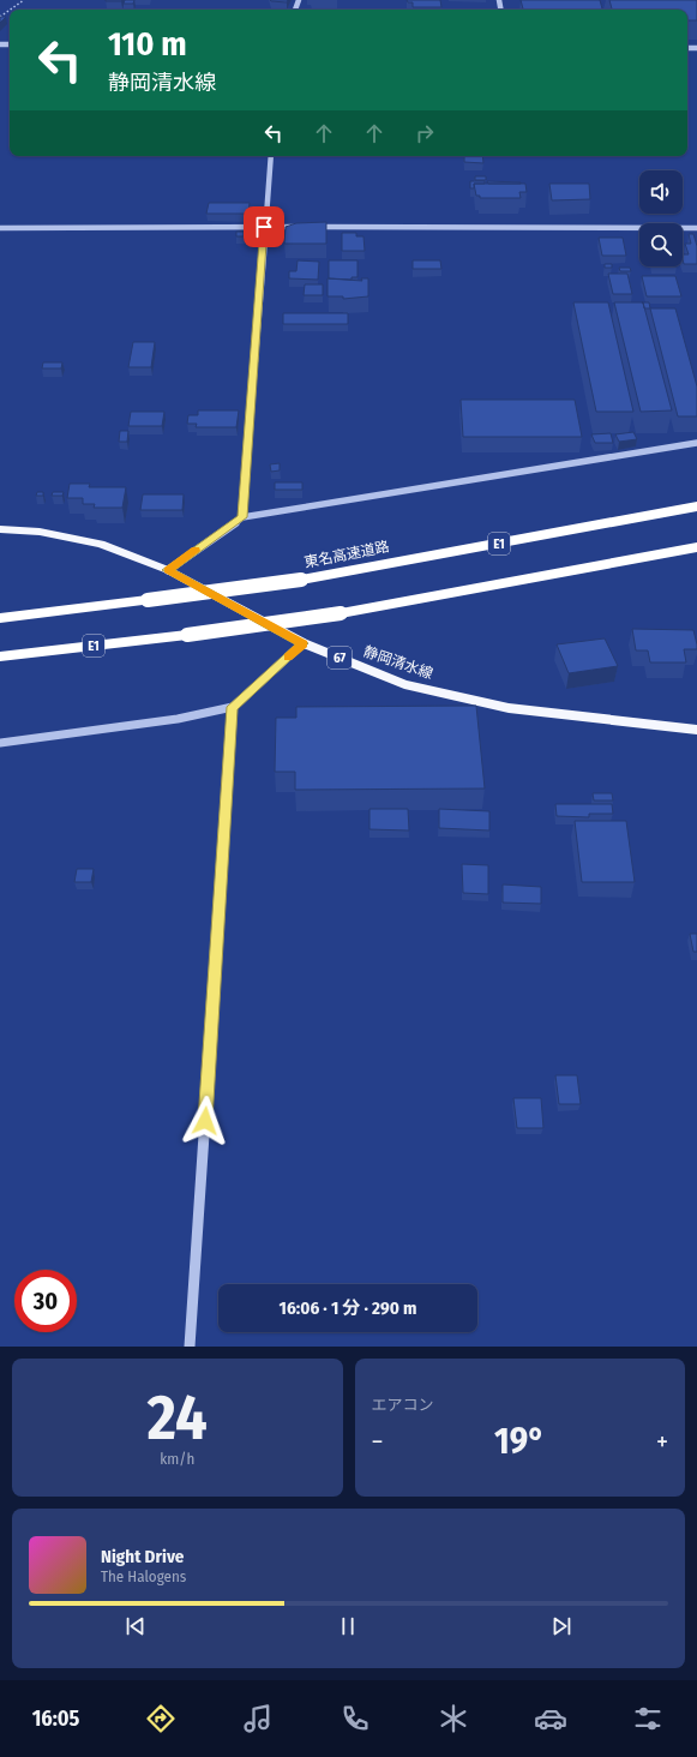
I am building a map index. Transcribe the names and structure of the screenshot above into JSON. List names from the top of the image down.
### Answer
{
  "streets": {
    "highway": ["E1", "東名高速道路"],
    "main road": ["67", "静岡清水線"]
  },
  "page": {
    "turn": ["110 m", "静岡清水線"],
    "limit": "30",
    "trip": "16:06 · 1 分 · 290 m",
    "tile": [
      ["24", "km/h"],
      "エアコン"
    ],
    "heat": ["−", "19°", "+"],
    "song": ["Night Drive", "The Halogens"],
    "tabs": "16:05"
  }
}
